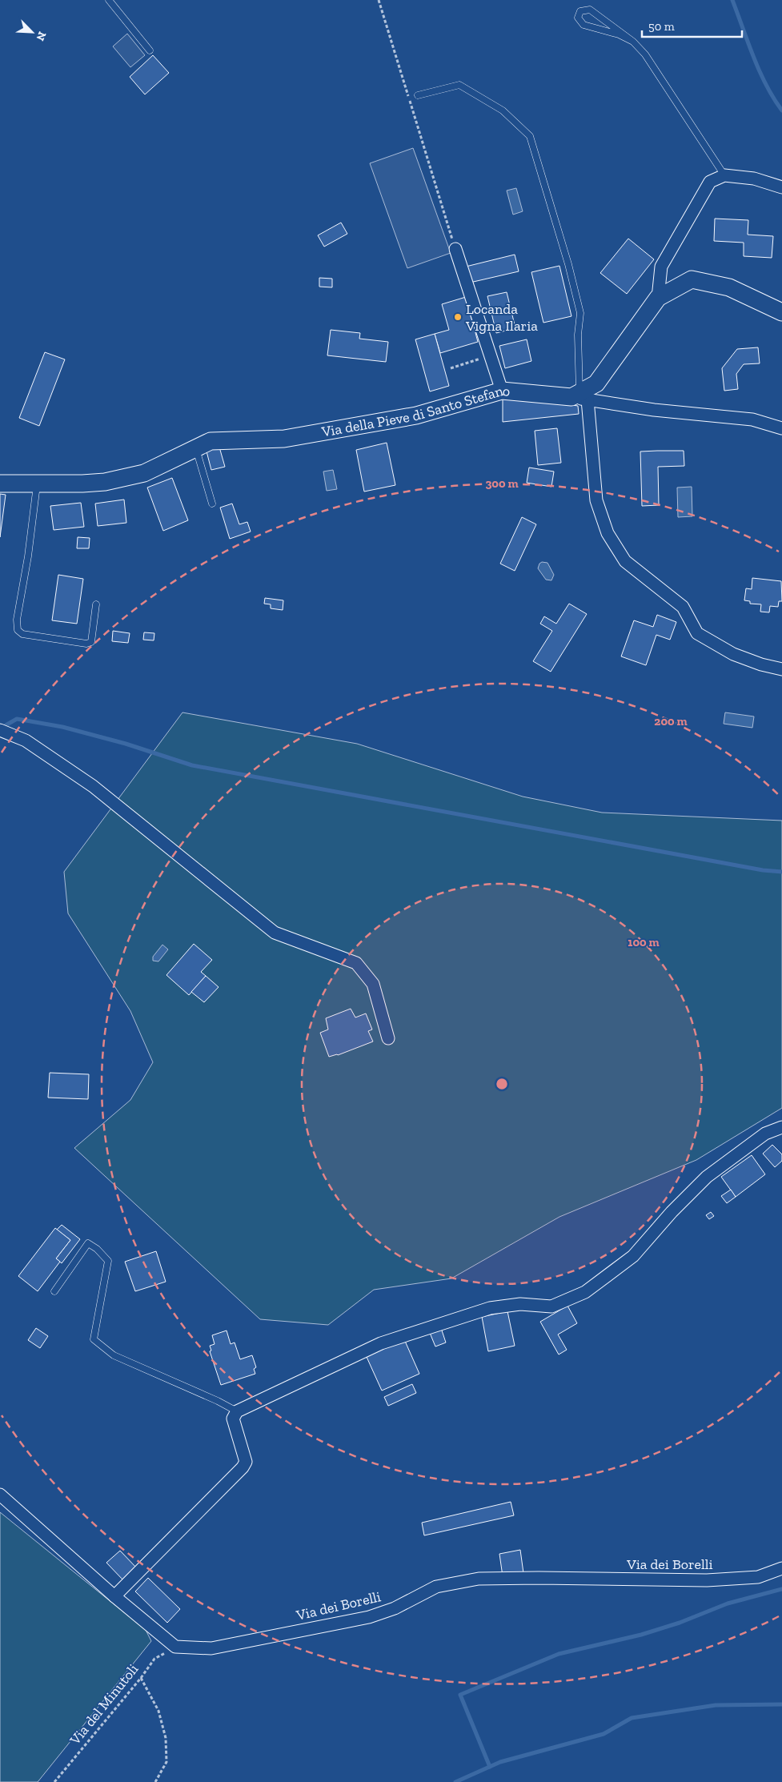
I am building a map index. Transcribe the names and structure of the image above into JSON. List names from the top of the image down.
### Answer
{
  "streets": {
    "street": ["Via della Pieve di Santo Stefano", "Via dei Borelli"],
    "path": ["Via del Minutoli"]
  },
  "crossings": [
    ["Via dei Borelli", "Via del Minutoli"]
  ],
  "places": ["Locanda Vigna Ilaria"],
  "scale_bar": "50 m",
  "north": "bottom right",
  "rings": ["300 m", "200 m", "100 m"]
}
